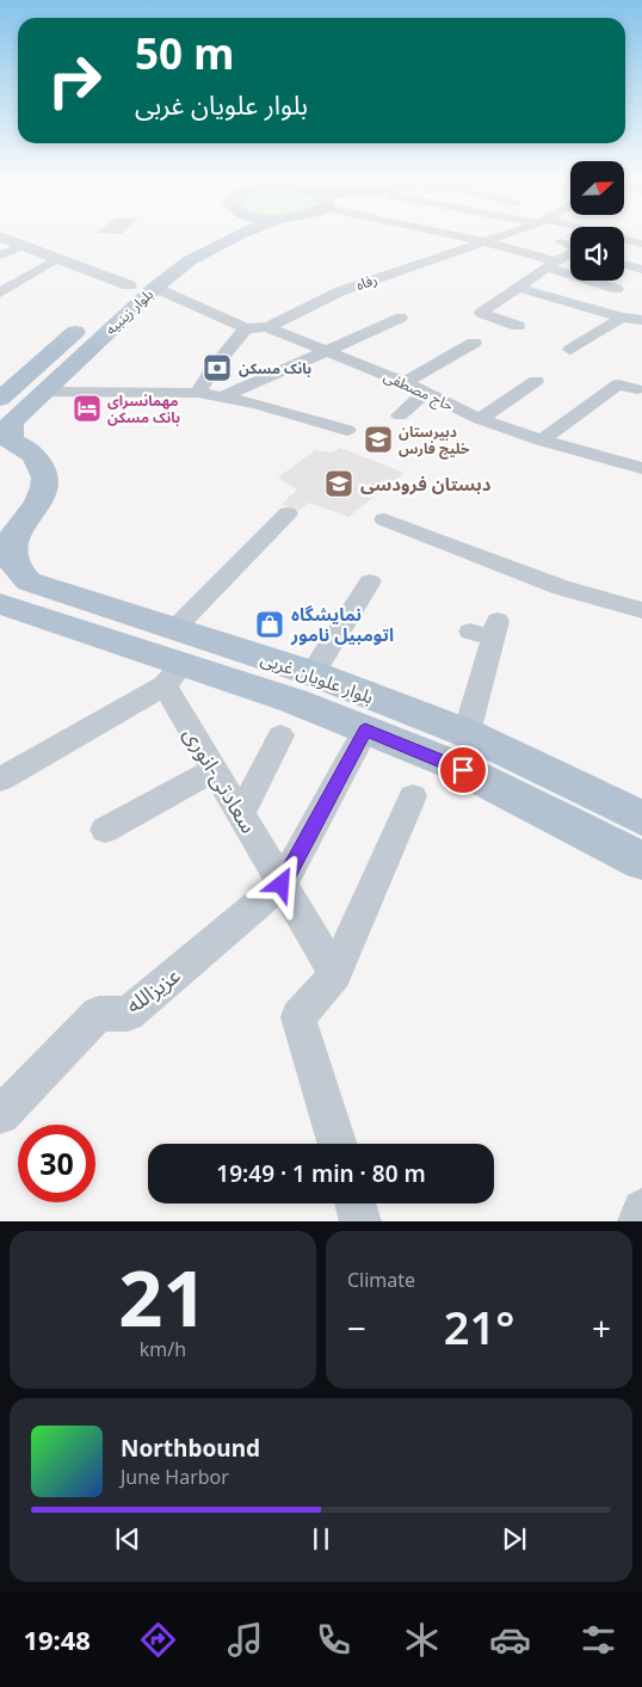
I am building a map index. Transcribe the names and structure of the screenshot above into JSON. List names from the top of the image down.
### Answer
{
  "streets": {
    "main road": ["بلوار زینبیه", "بلوار علویان غربی"],
    "street": [
      "رفاه",
      "حاج مصطفی",
      "سعادتی-انوری",
      "عزیزالله"
    ]
  },
  "crossings": [
    ["رفاه", "حاج مصطفی"],
    ["بلوار علویان غربی", "سعادتی-انوری"],
    ["سعادتی-انوری", "عزیزالله"]
  ],
  "places": {
    "bank": ["بانک مسکن"],
    "hotel": ["مهمانسرای بانک مسکن"],
    "school or university": ["دبیرستان خلیج فارس", "دبستان فرودسی"],
    "shop": ["نمایشگاه اتومبیل نامور"]
  },
  "north": "top right",
  "page": {
    "turn": ["50 m", "بلوار علویان غربی"],
    "limit": "30",
    "trip": "19:49 · 1 min · 80 m",
    "tile": [
      ["21", "km/h"],
      "Climate"
    ],
    "heat": ["−", "21°", "+"],
    "song": ["Northbound", "June Harbor"],
    "tabs": "19:48"
  }
}
